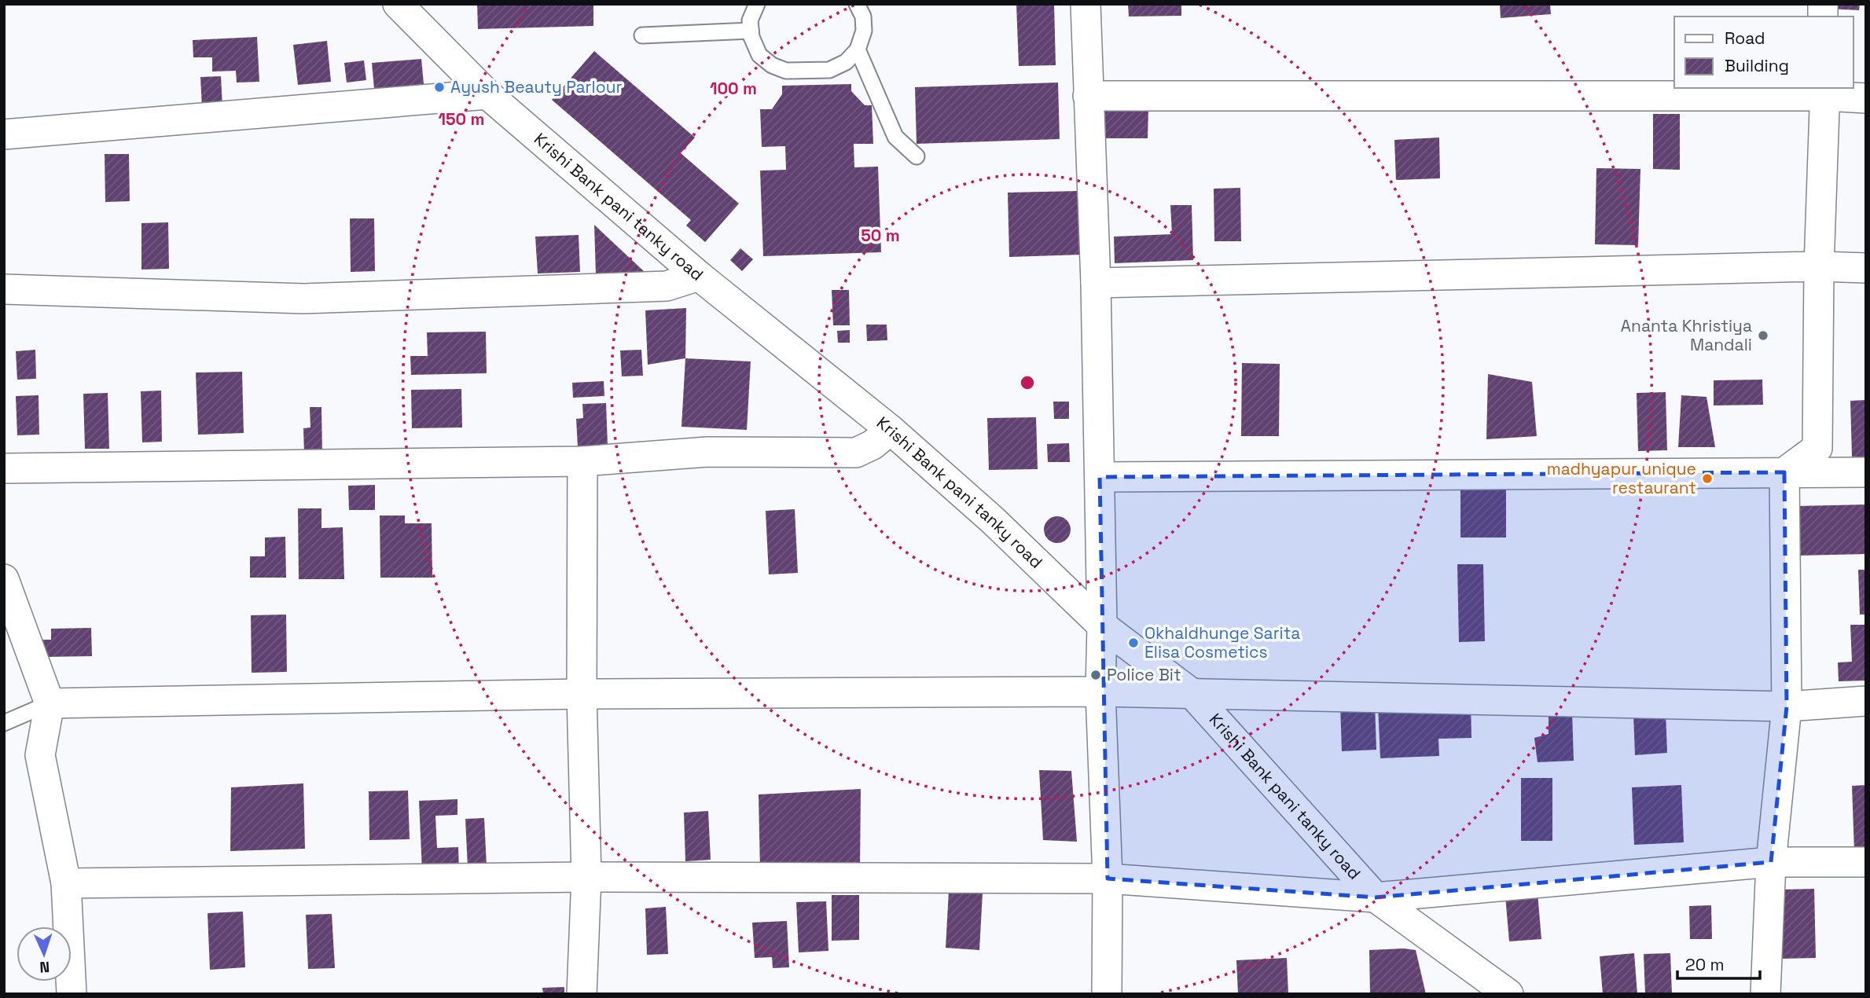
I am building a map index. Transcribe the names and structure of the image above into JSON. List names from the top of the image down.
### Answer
{
  "streets": {
    "street": ["Krishi Bank pani tanky road"]
  },
  "places": [
    "Ayush Beauty Parlour",
    "Ananta Khristiya Mandali",
    "madhyapur unique restaurant",
    "Okhaldhunge Sarita Elisa Cosmetics",
    "Police Bit"
  ],
  "legend": ["Road", "Building"],
  "scale_bar": "20 m",
  "north": "bottom",
  "rings": ["100 m", "150 m", "50 m"]
}
